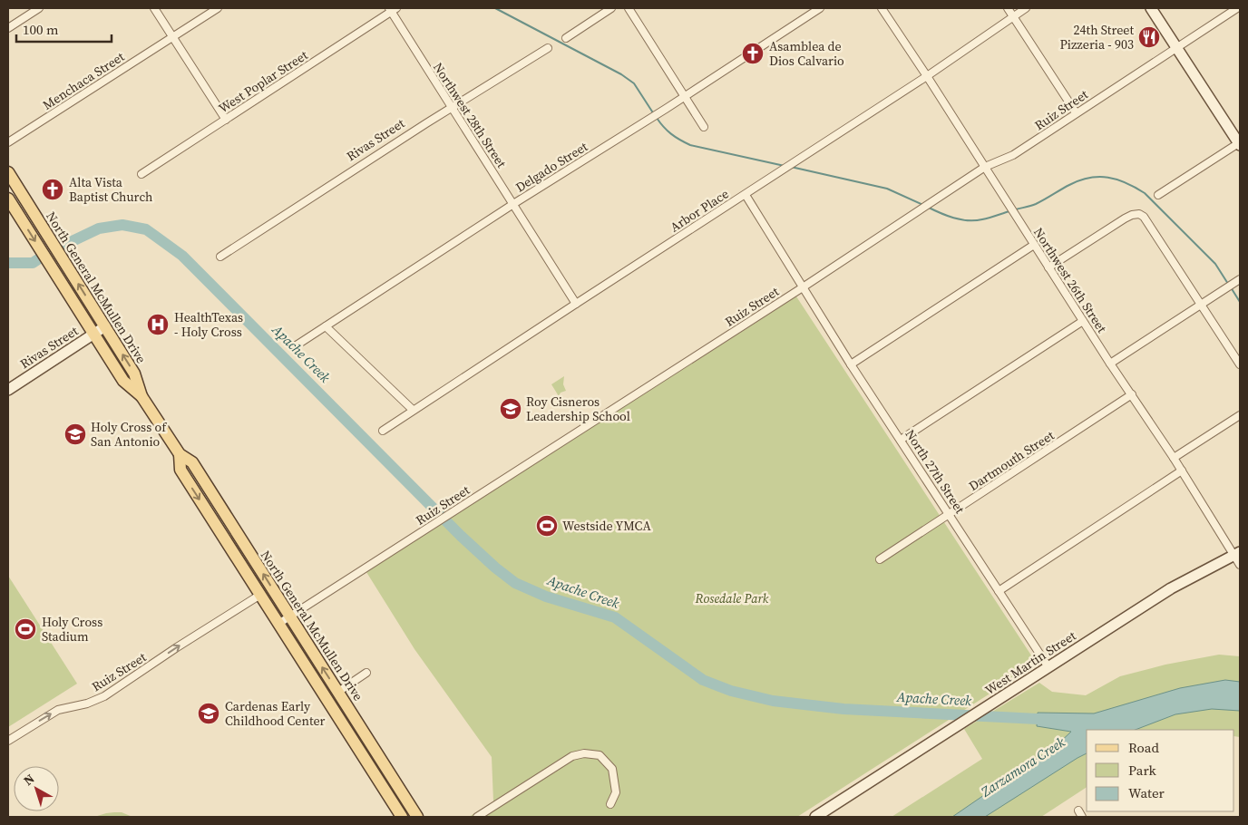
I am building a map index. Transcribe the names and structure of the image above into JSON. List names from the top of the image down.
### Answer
{
  "streets": {
    "main road": ["North General McMullen Drive"],
    "street": [
      "Menchaca Street",
      "West Poplar Street",
      "Ruiz Street",
      "Northwest 28th Street",
      "Rivas Street",
      "Delgado Street",
      "Arbor Place",
      "Northwest 26th Street",
      "Dartmouth Street",
      "North 27th Street",
      "West Martin Street"
    ]
  },
  "crossings": [
    ["West Poplar Street", "Northwest 28th Street"],
    ["Ruiz Street", "Northwest 26th Street"],
    ["Ruiz Street", "North General McMullen Drive"],
    ["Ruiz Street", "North 27th Street"],
    ["Northwest 28th Street", "Rivas Street"],
    ["Northwest 28th Street", "Delgado Street"],
    ["Northwest 28th Street", "Arbor Place"],
    ["Rivas Street", "North General McMullen Drive"],
    ["Arbor Place", "Northwest 26th Street"],
    ["Arbor Place", "North 27th Street"],
    ["Northwest 26th Street", "Dartmouth Street"],
    ["Northwest 26th Street", "West Martin Street"],
    ["Dartmouth Street", "North 27th Street"],
    ["North 27th Street", "West Martin Street"]
  ],
  "water": ["Apache Creek", "Zarzamora Creek"],
  "parks": ["Rosedale Park"],
  "places": {
    "restaurant": ["24th Street Pizzeria - 903"],
    "church": ["Asamblea de Dios Calvario", "Alta Vista Baptist Church"],
    "hospital": ["HealthTexas - Holy Cross"],
    "school or university": ["Roy Cisneros Leadership School", "Holy Cross of San Antonio", "Cardenas Early Childhood Center"],
    "sports": ["Westside YMCA", "Holy Cross Stadium"]
  },
  "legend": ["Road", "Park", "Water"],
  "scale_bar": "100 m",
  "north": "top left"
}
